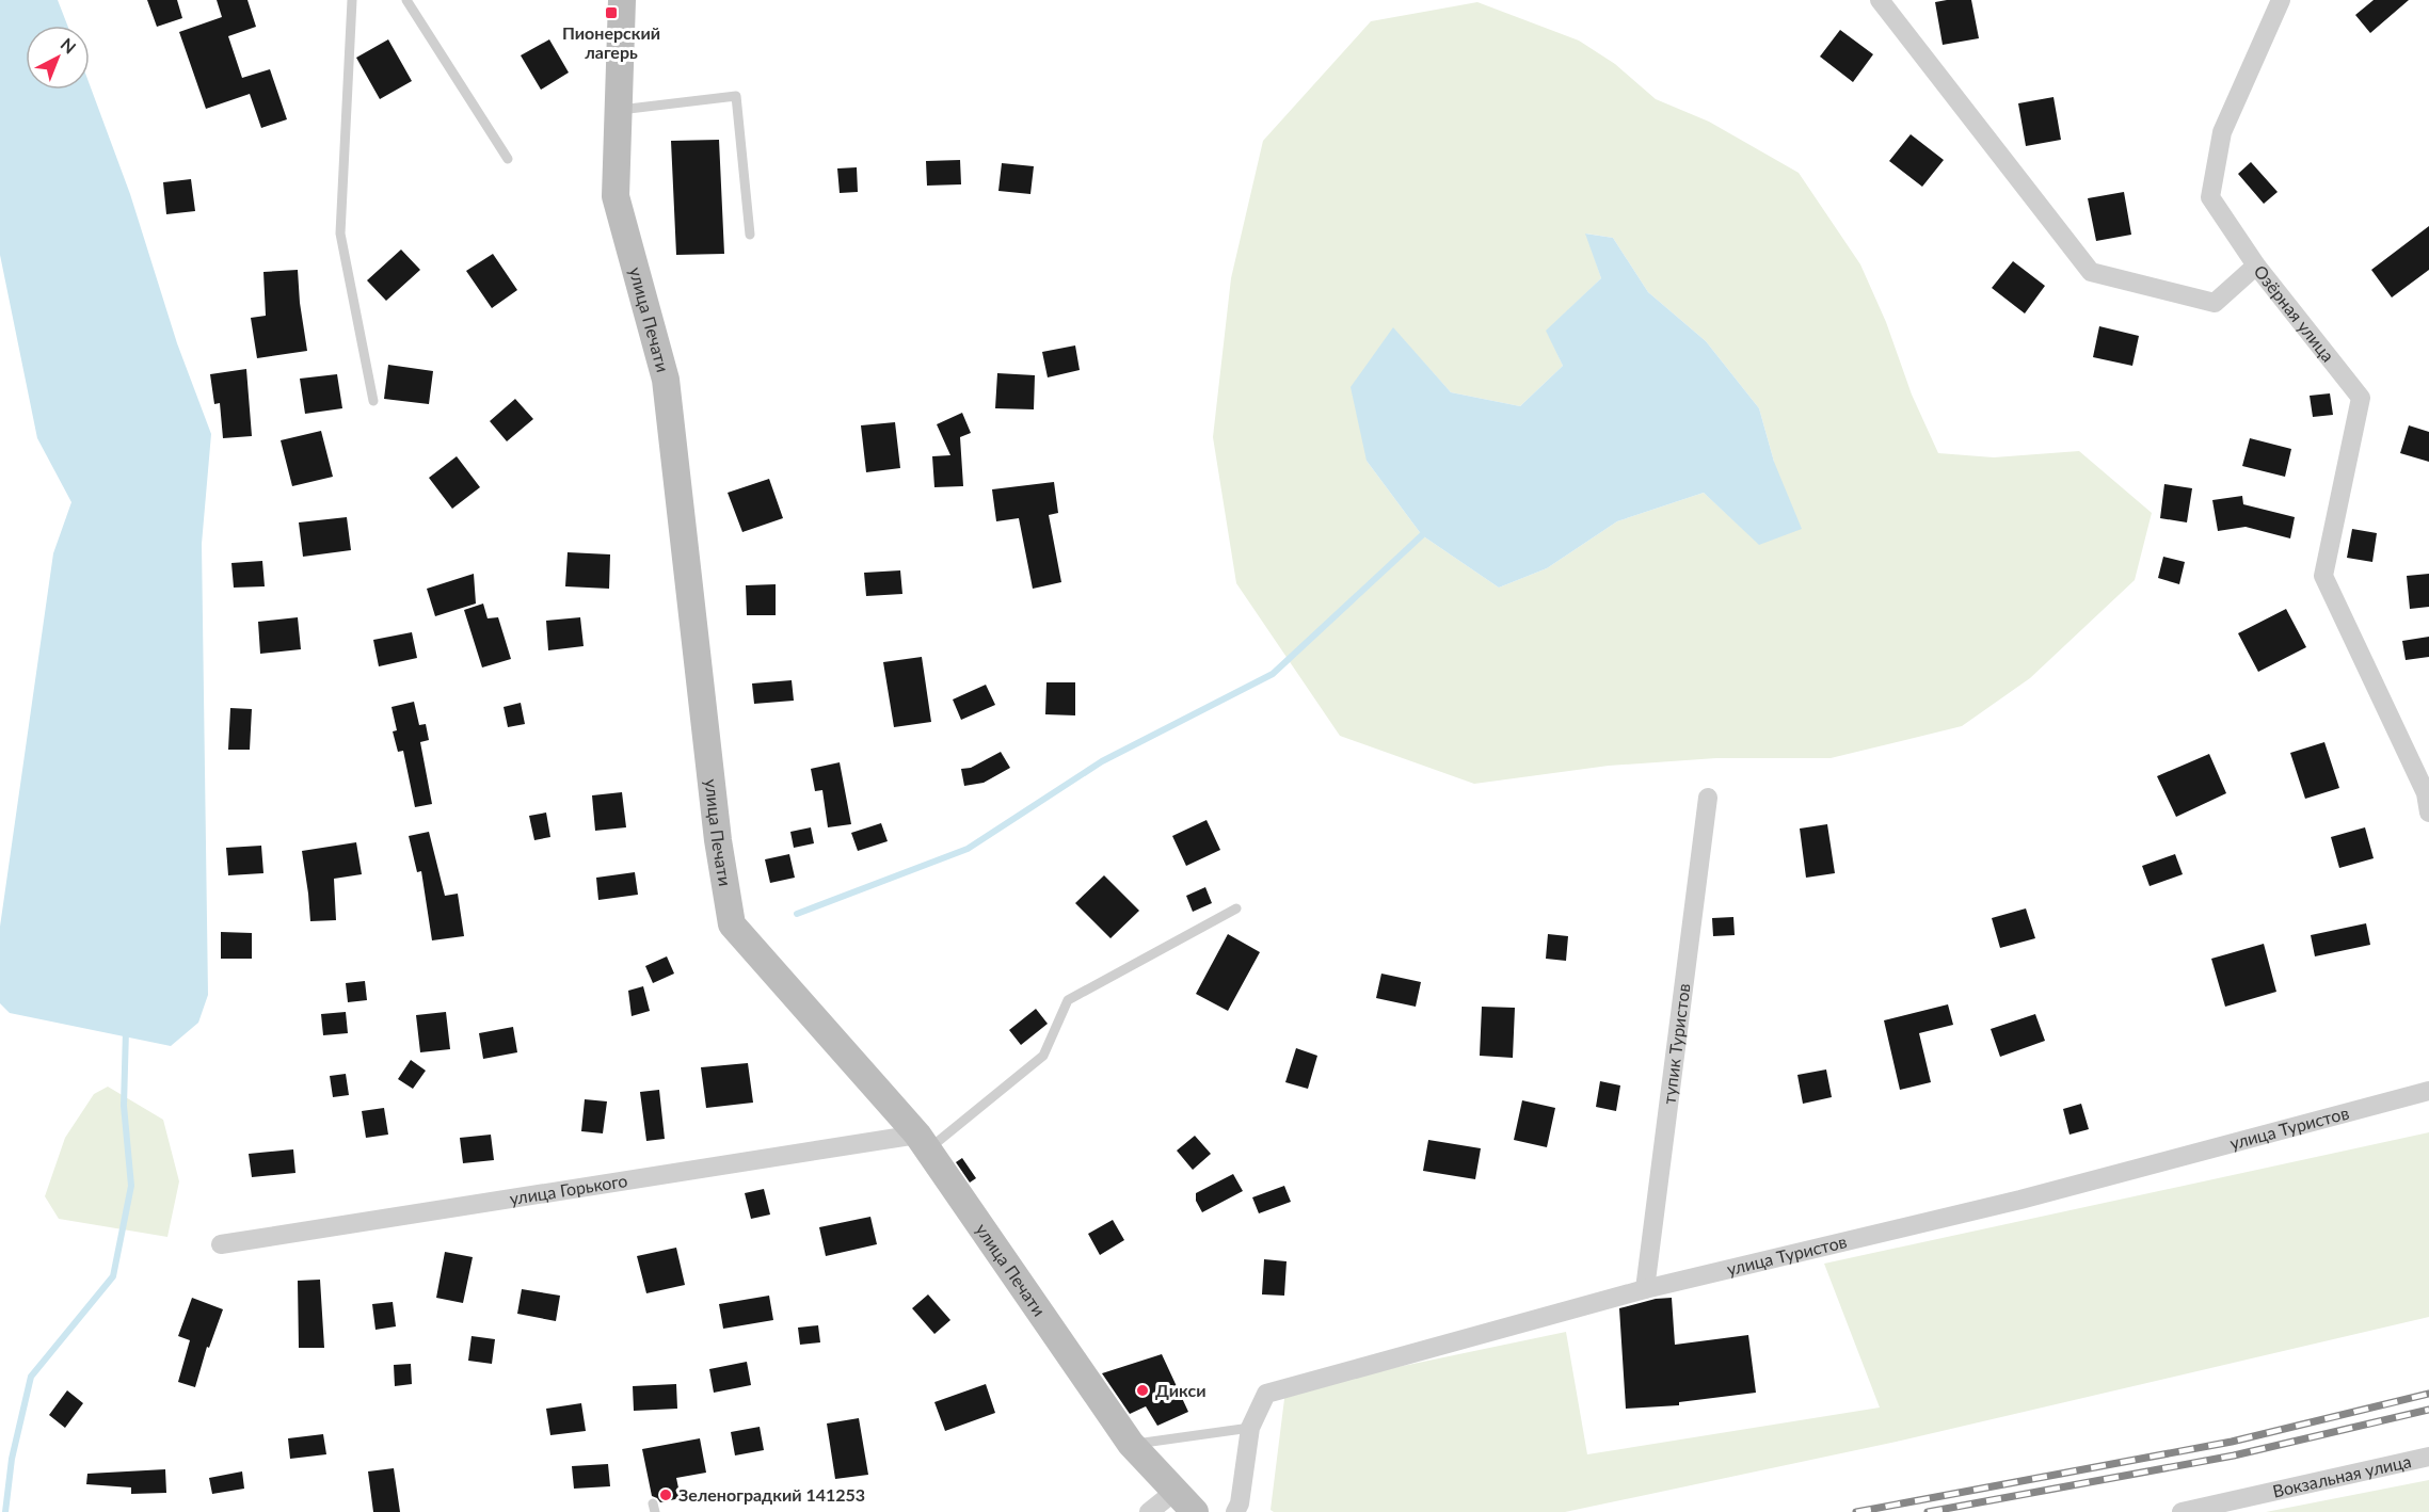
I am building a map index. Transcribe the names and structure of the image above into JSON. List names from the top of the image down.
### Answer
{
  "streets": {
    "street": [
      "Озёрная улица",
      "улица Печати",
      "тупик Туристов",
      "улица Туристов",
      "улица Горького",
      "Вокзальная улица"
    ]
  },
  "crossings": [
    ["улица Печати", "улица Горького"],
    ["тупик Туристов", "улица Туристов"]
  ],
  "places": {
    "transit": ["Пионерский лагерь"],
    "other": ["Дикси", "Зеленоградкий 141253"]
  },
  "north": "top right"
}
